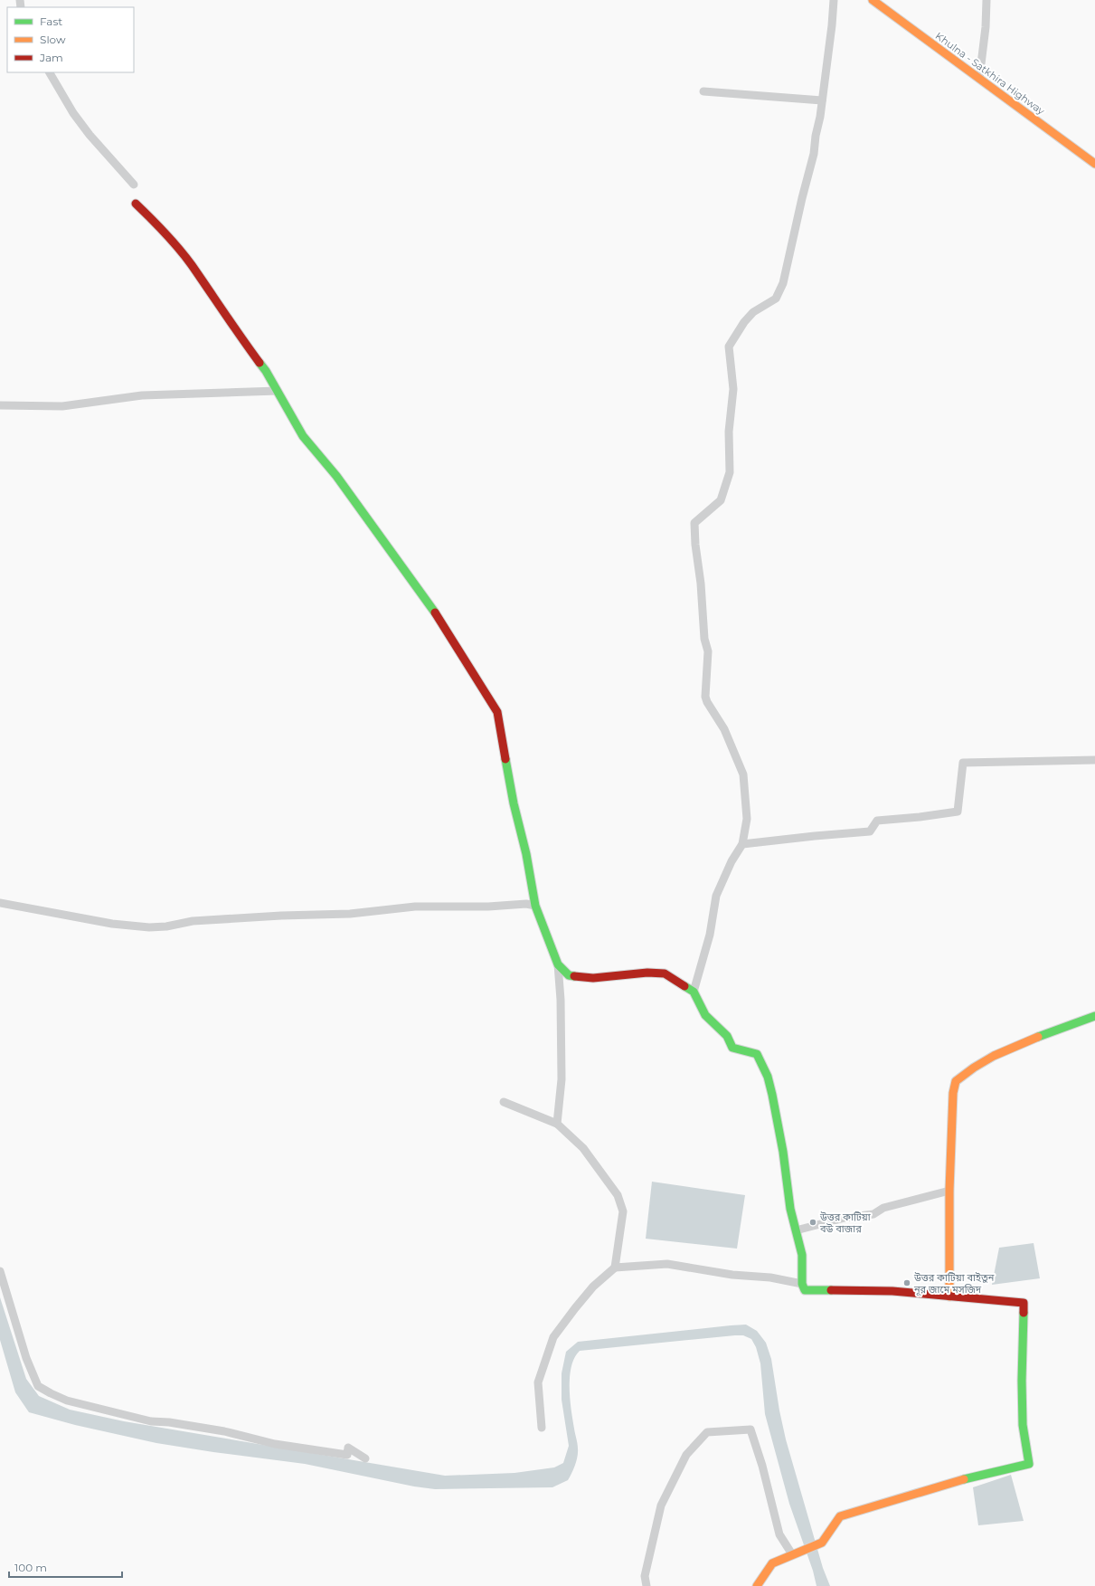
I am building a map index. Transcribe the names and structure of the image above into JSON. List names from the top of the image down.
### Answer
{
  "streets": {
    "main road": ["Khulna - Satkhira Highway"]
  },
  "places": ["উত্তর কাটিয়া বউ বাজার", "উত্তর কাটিয়া বাইতুন নূর জামে মসজিদ"],
  "legend": ["Fast", "Slow", "Jam"],
  "scale_bar": "100 m"
}
